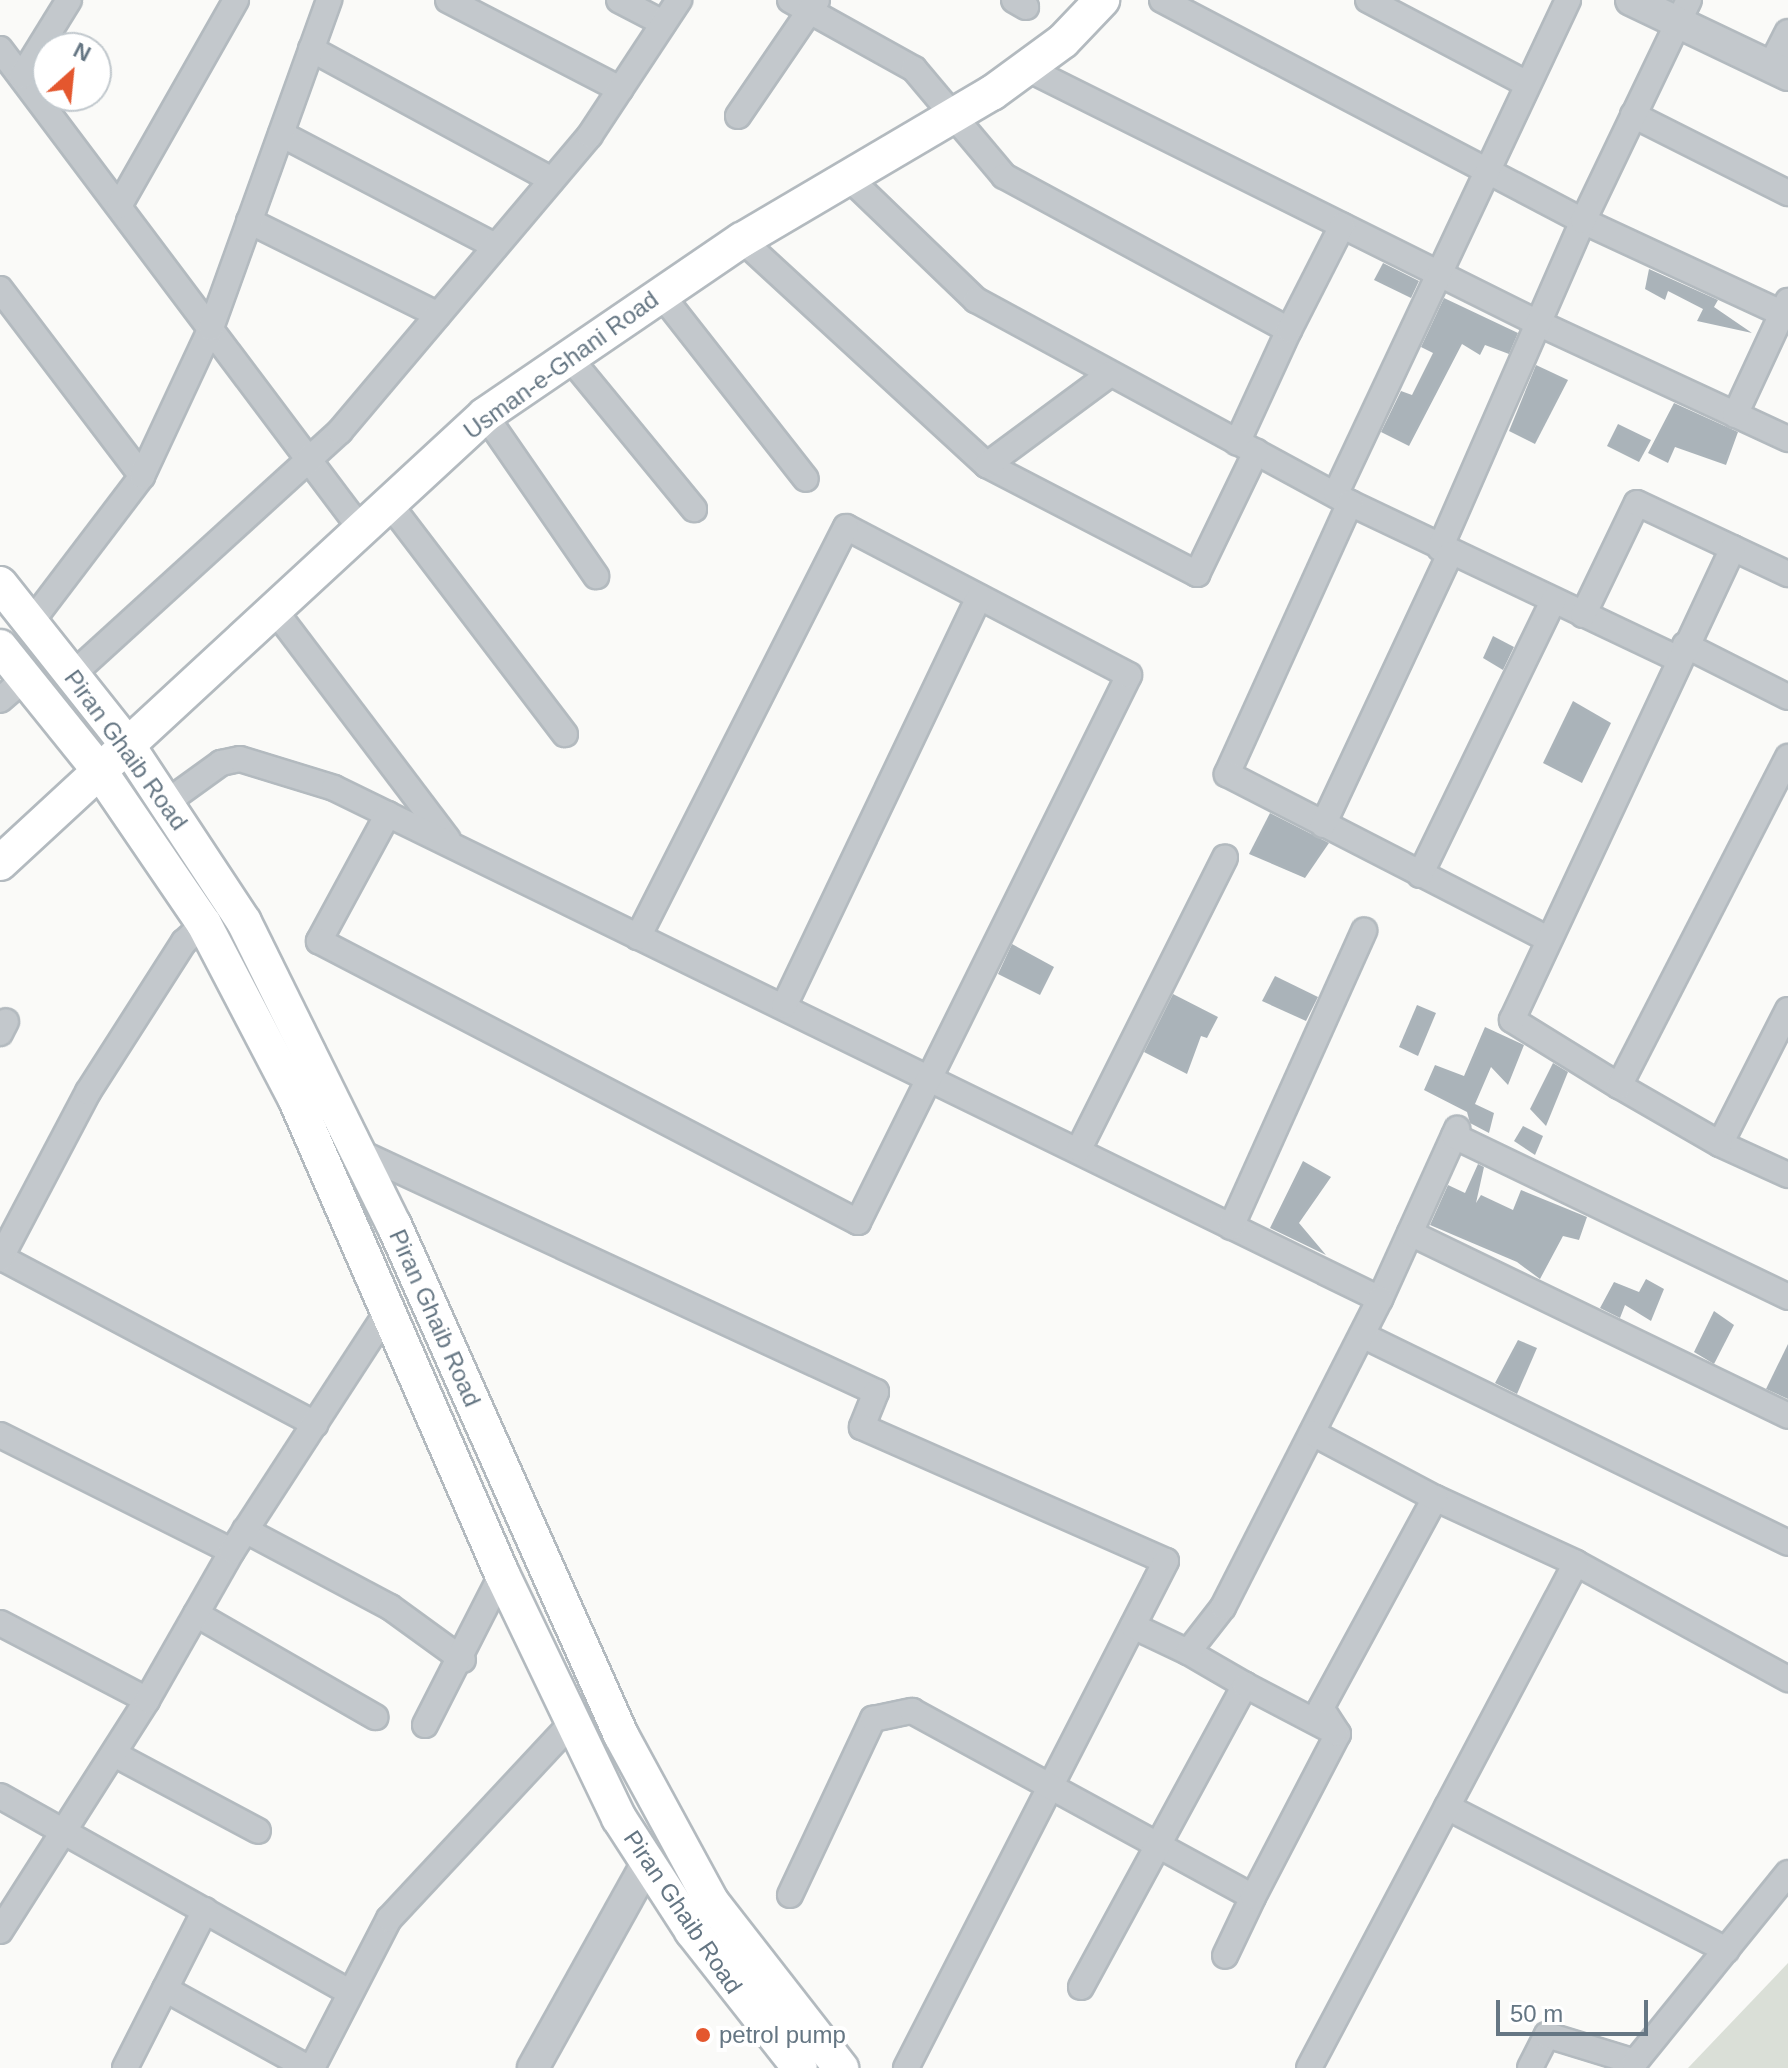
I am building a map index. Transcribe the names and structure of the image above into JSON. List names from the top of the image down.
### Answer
{
  "streets": {
    "main road": ["Usman-e-Ghani Road", "Piran Ghaib Road"]
  },
  "crossings": [
    ["Usman-e-Ghani Road", "Piran Ghaib Road"]
  ],
  "places": ["petrol pump"],
  "scale_bar": "50 m",
  "north": "top right"
}
